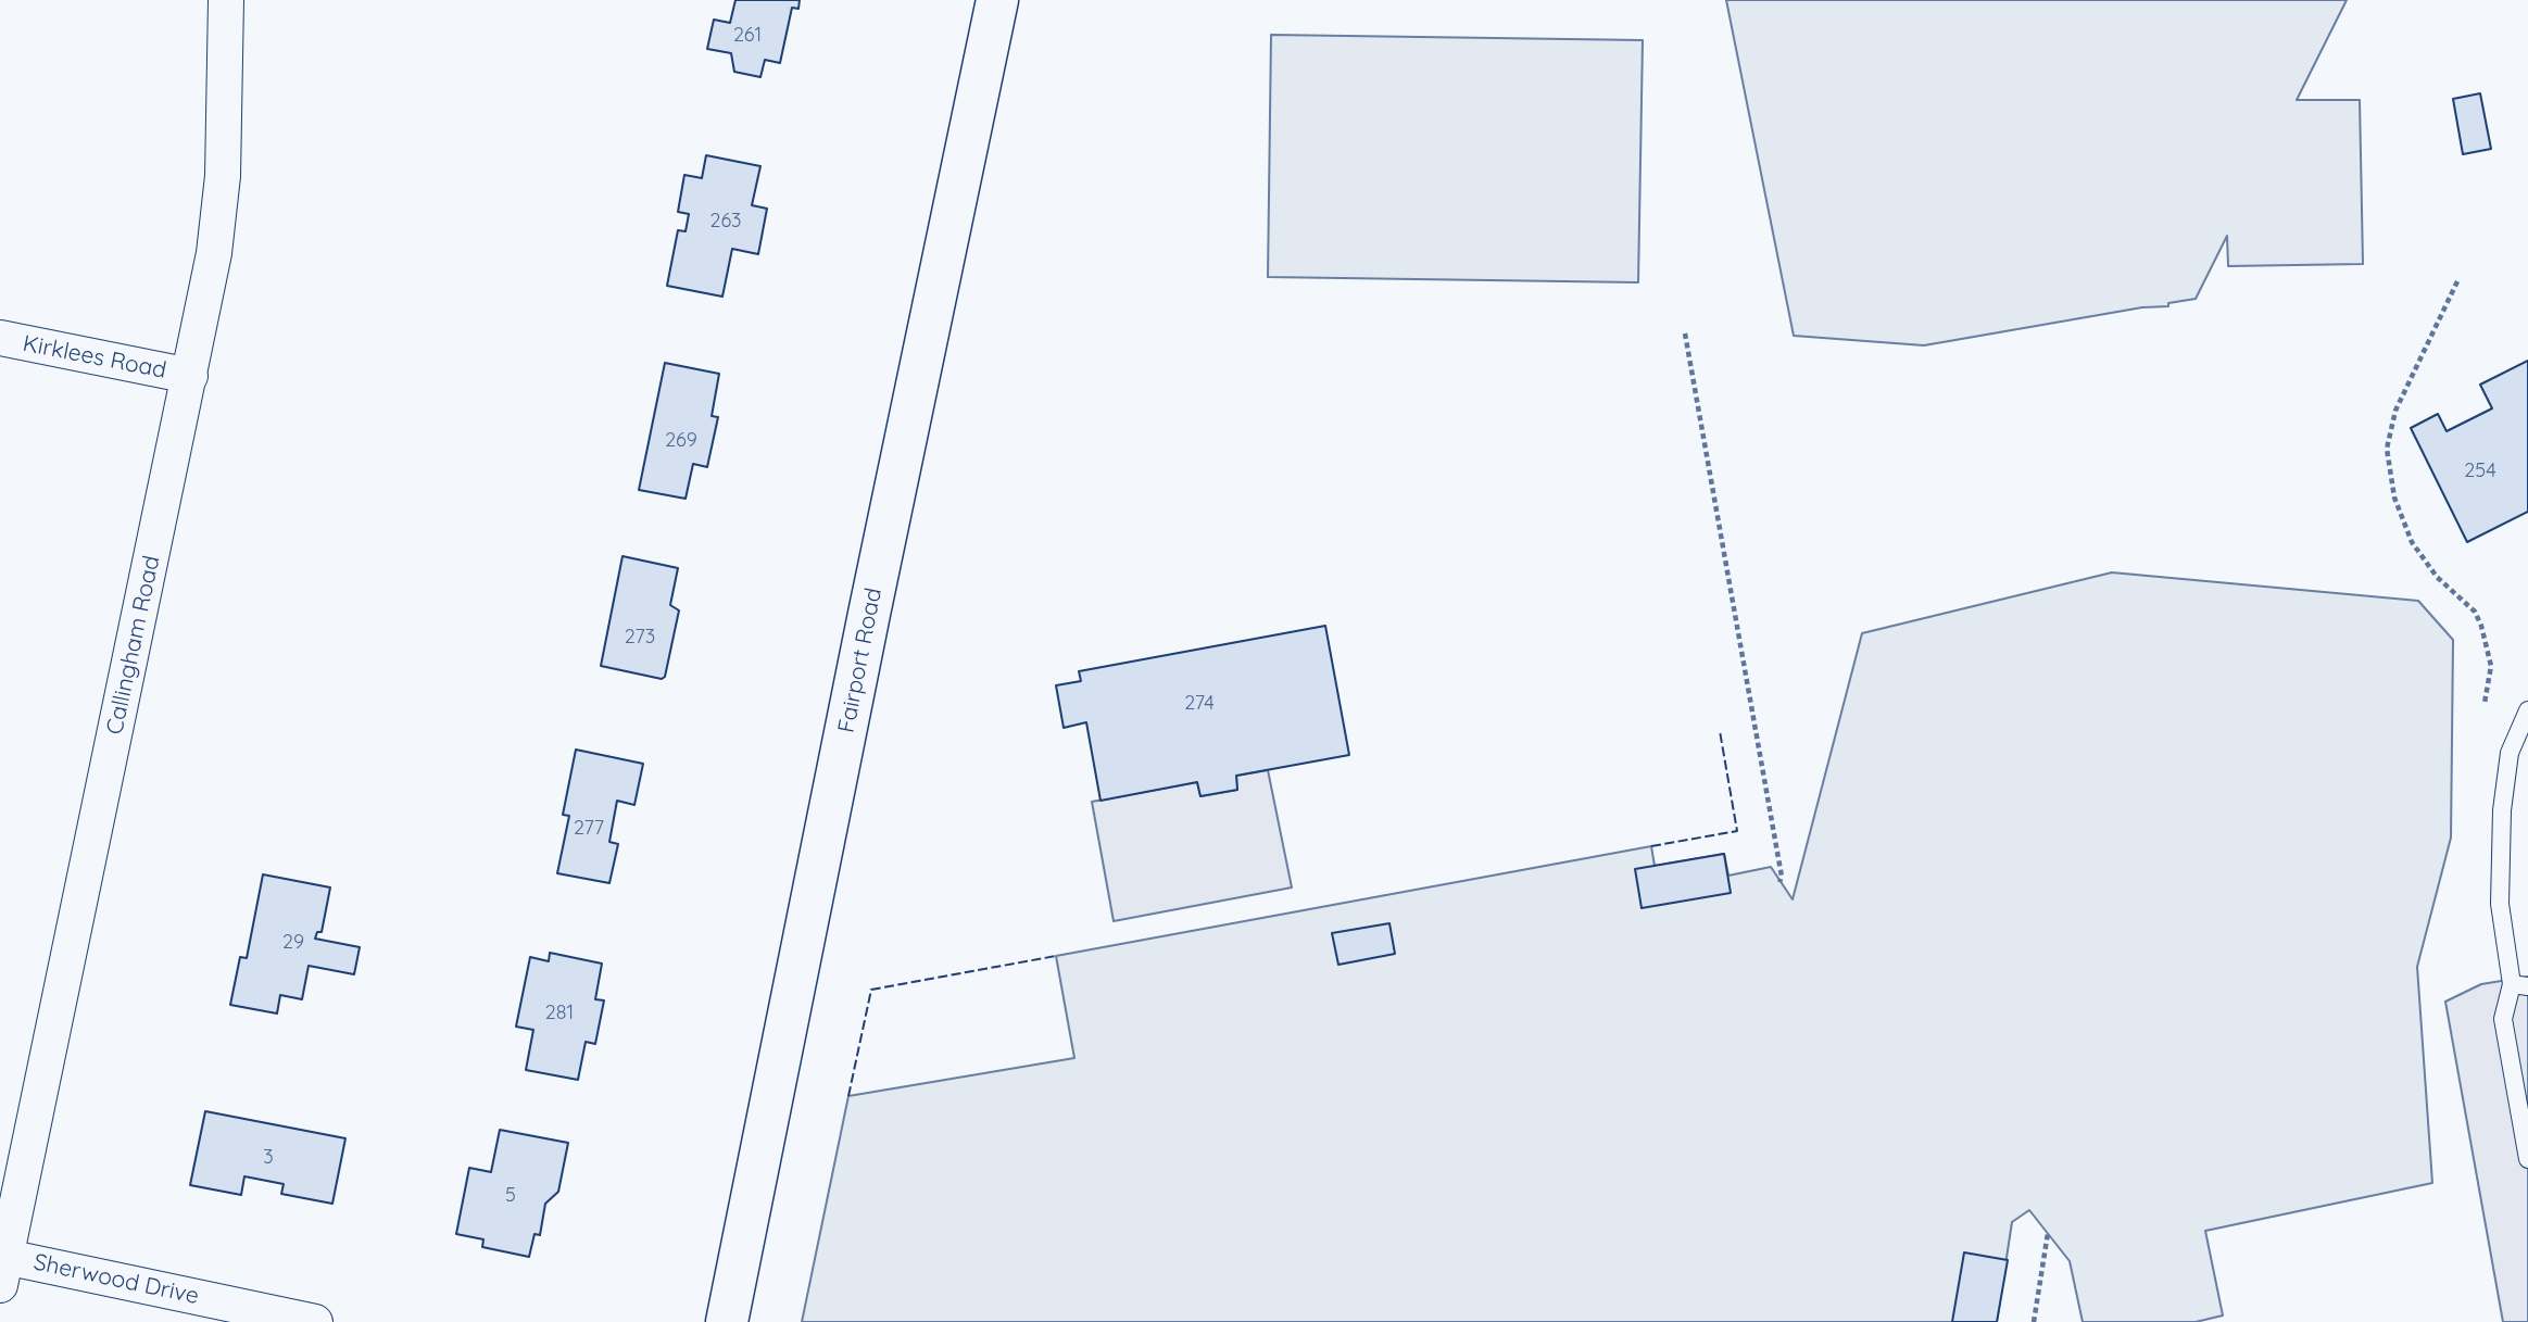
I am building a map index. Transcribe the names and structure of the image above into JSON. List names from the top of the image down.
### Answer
{
  "streets": {
    "main road": ["Fairport Road"],
    "street": ["Kirklees Road", "Callingham Road", "Sherwood Drive"]
  },
  "crossings": [
    ["Kirklees Road", "Callingham Road"],
    ["Callingham Road", "Sherwood Drive"]
  ],
  "house_numbers": [
    "261",
    "263",
    "269",
    "254",
    "273",
    "274",
    "277",
    "29",
    "281",
    "3",
    "5"
  ]
}
